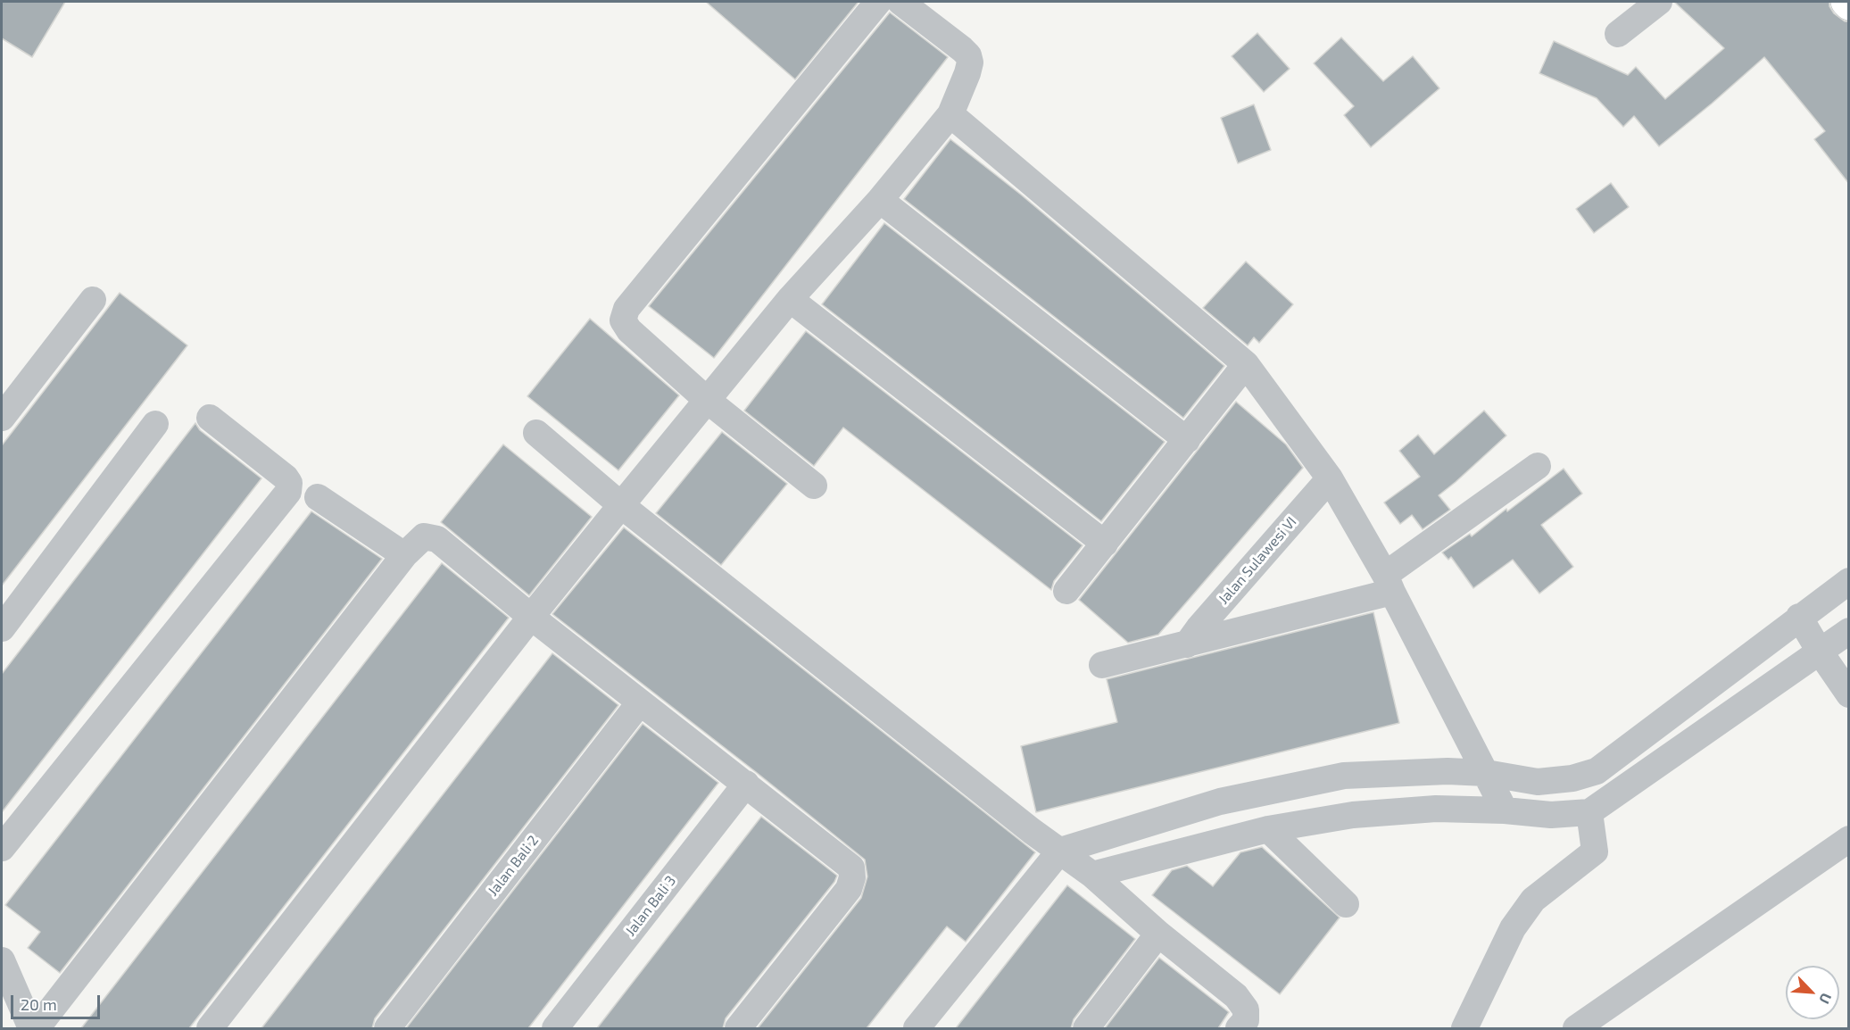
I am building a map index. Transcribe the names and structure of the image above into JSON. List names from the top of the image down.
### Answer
{
  "streets": {
    "street": ["Jalan Sulawesi VI", "Jalan Bali 2", "Jalan Bali 3"]
  },
  "scale_bar": "20 m",
  "north": "bottom right"
}
